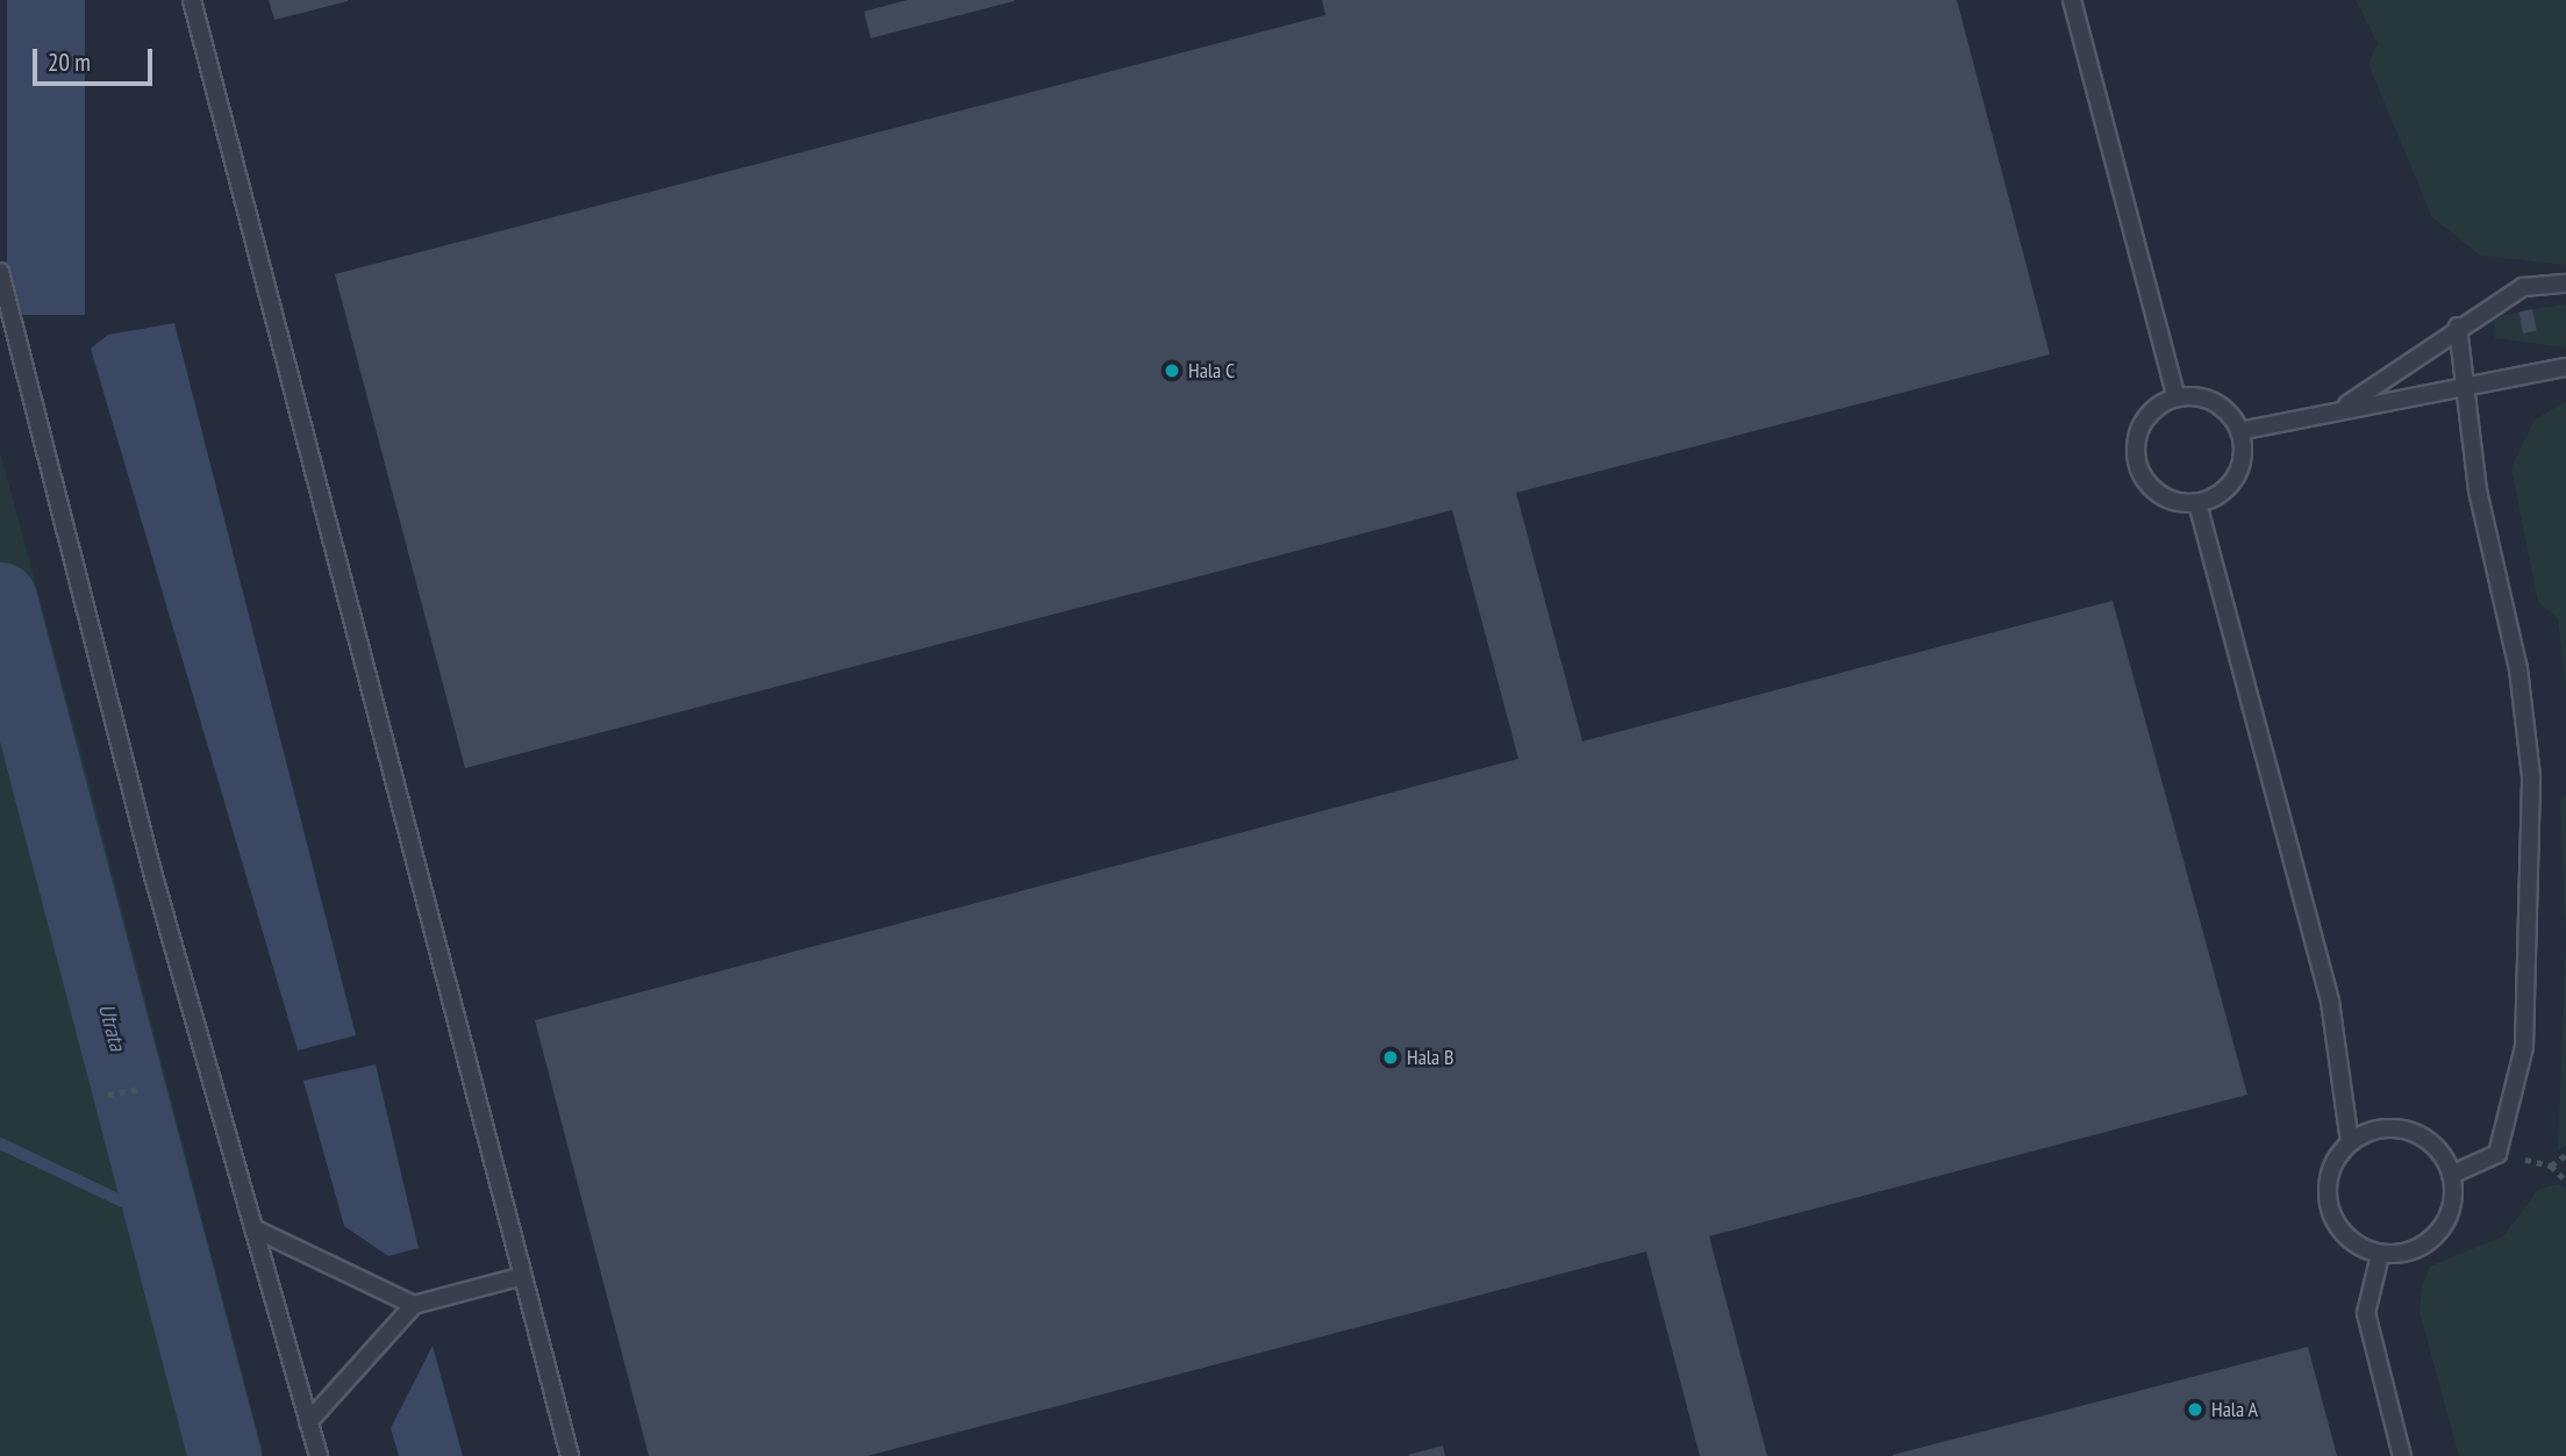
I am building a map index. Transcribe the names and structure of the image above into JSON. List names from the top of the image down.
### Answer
{
  "water": ["Utrata"],
  "places": ["Hala C", "Hala B", "Hala A"],
  "scale_bar": "20 m"
}
